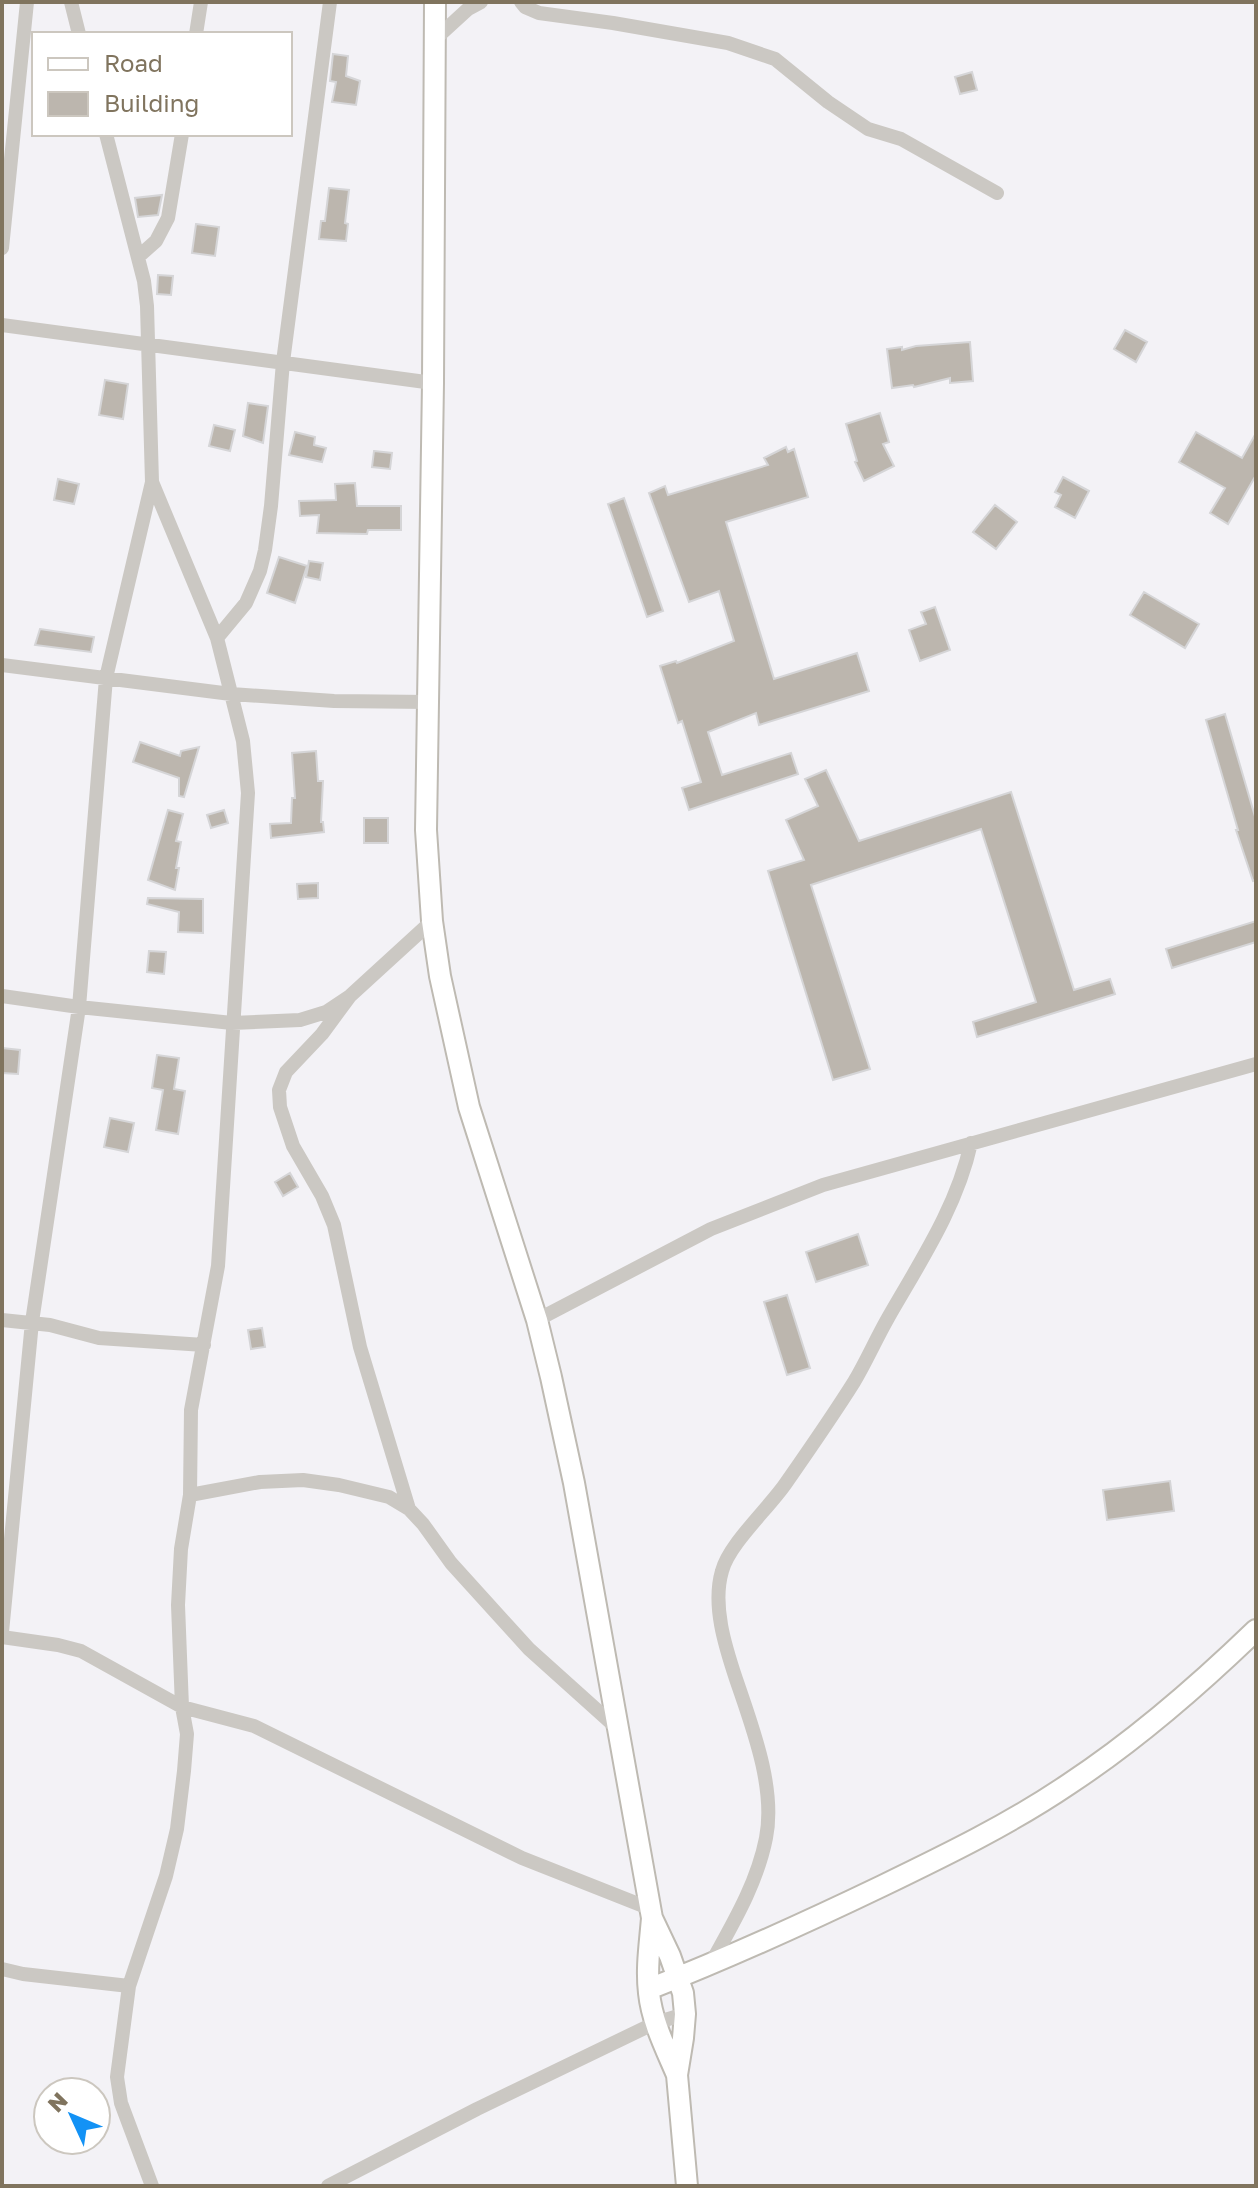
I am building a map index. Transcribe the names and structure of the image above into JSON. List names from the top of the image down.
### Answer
{
  "legend": ["Road", "Building"],
  "north": "top left"
}
